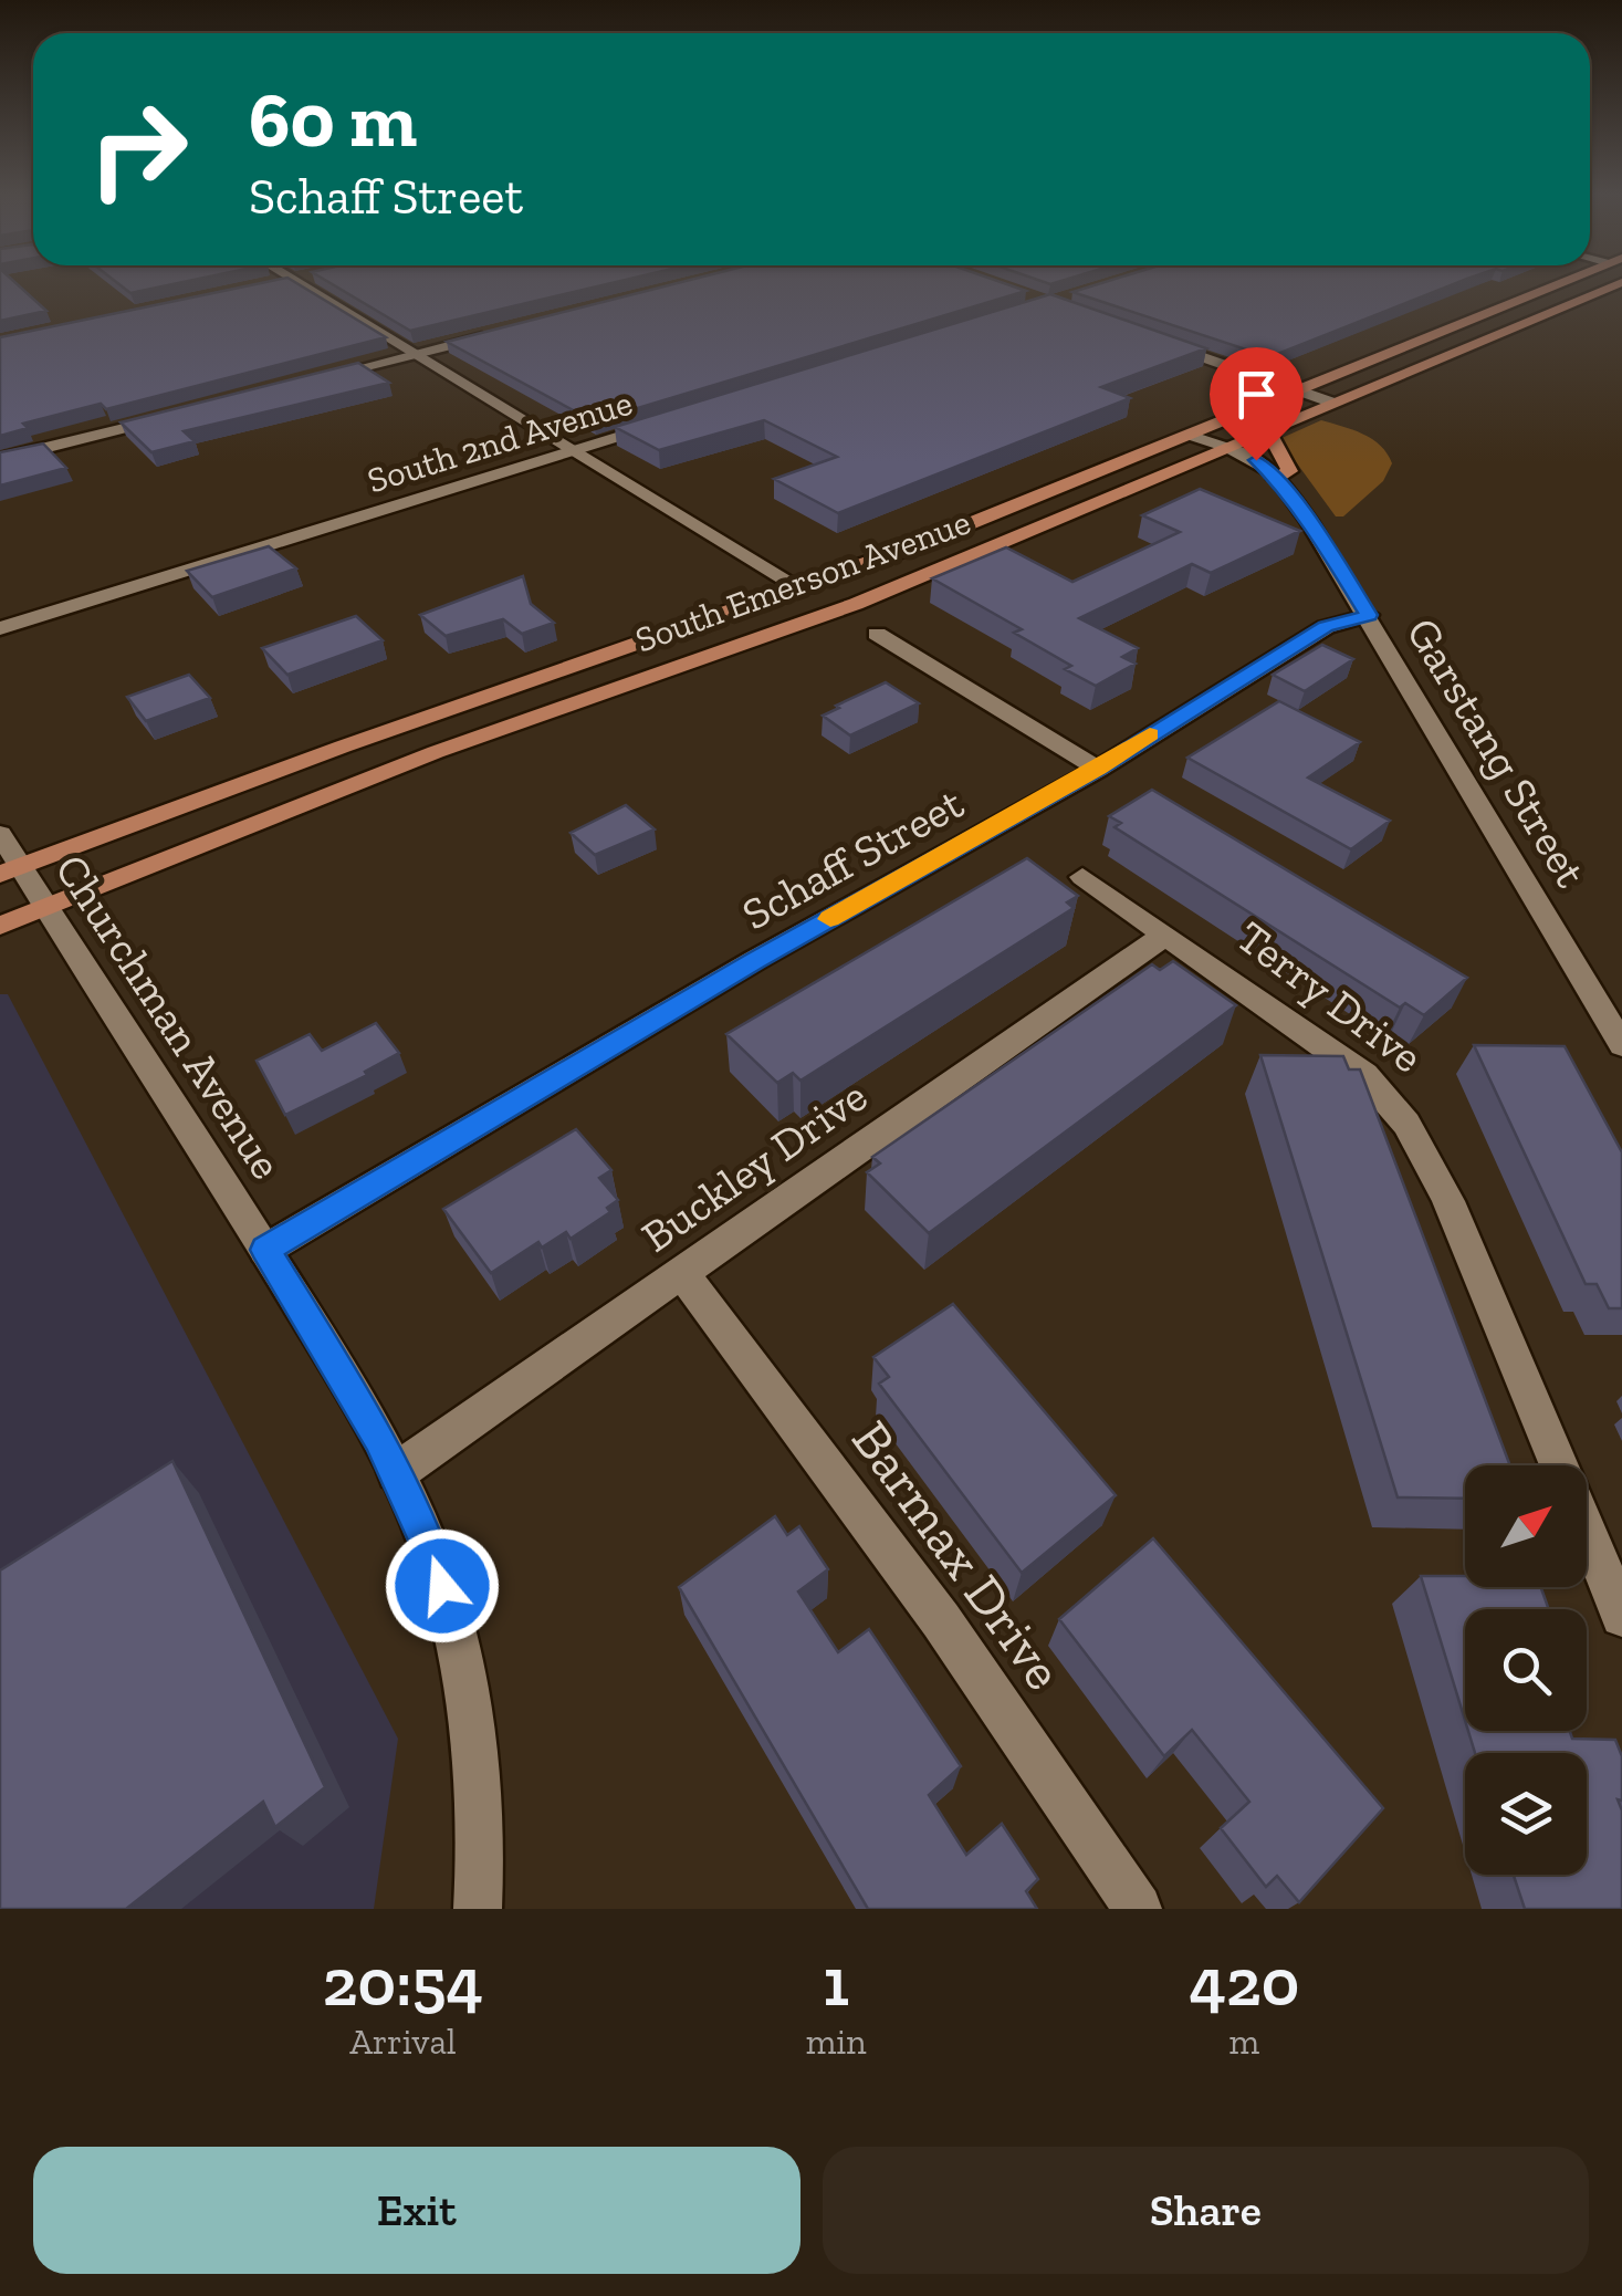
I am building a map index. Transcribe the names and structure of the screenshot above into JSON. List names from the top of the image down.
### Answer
{
  "streets": {
    "main road": ["South Emerson Avenue"],
    "street": [
      "South 2nd Avenue",
      "Garstang Street",
      "Schaff Street",
      "Terry Drive",
      "Churchman Avenue",
      "Buckley Drive",
      "Barmax Drive"
    ]
  },
  "crossings": [
    ["South Emerson Avenue", "Garstang Street"],
    ["South Emerson Avenue", "Churchman Avenue"],
    ["Garstang Street", "Schaff Street"],
    ["Schaff Street", "Churchman Avenue"],
    ["Terry Drive", "Buckley Drive"],
    ["Churchman Avenue", "Buckley Drive"],
    ["Buckley Drive", "Barmax Drive"]
  ],
  "north": "top right",
  "page": {
    "turn": ["60 m", "Schaff Street"],
    "eta": [
      "20:54",
      "Arrival",
      "1",
      "min",
      "420",
      "m"
    ],
    "buttons": ["Exit", "Share"]
  }
}
